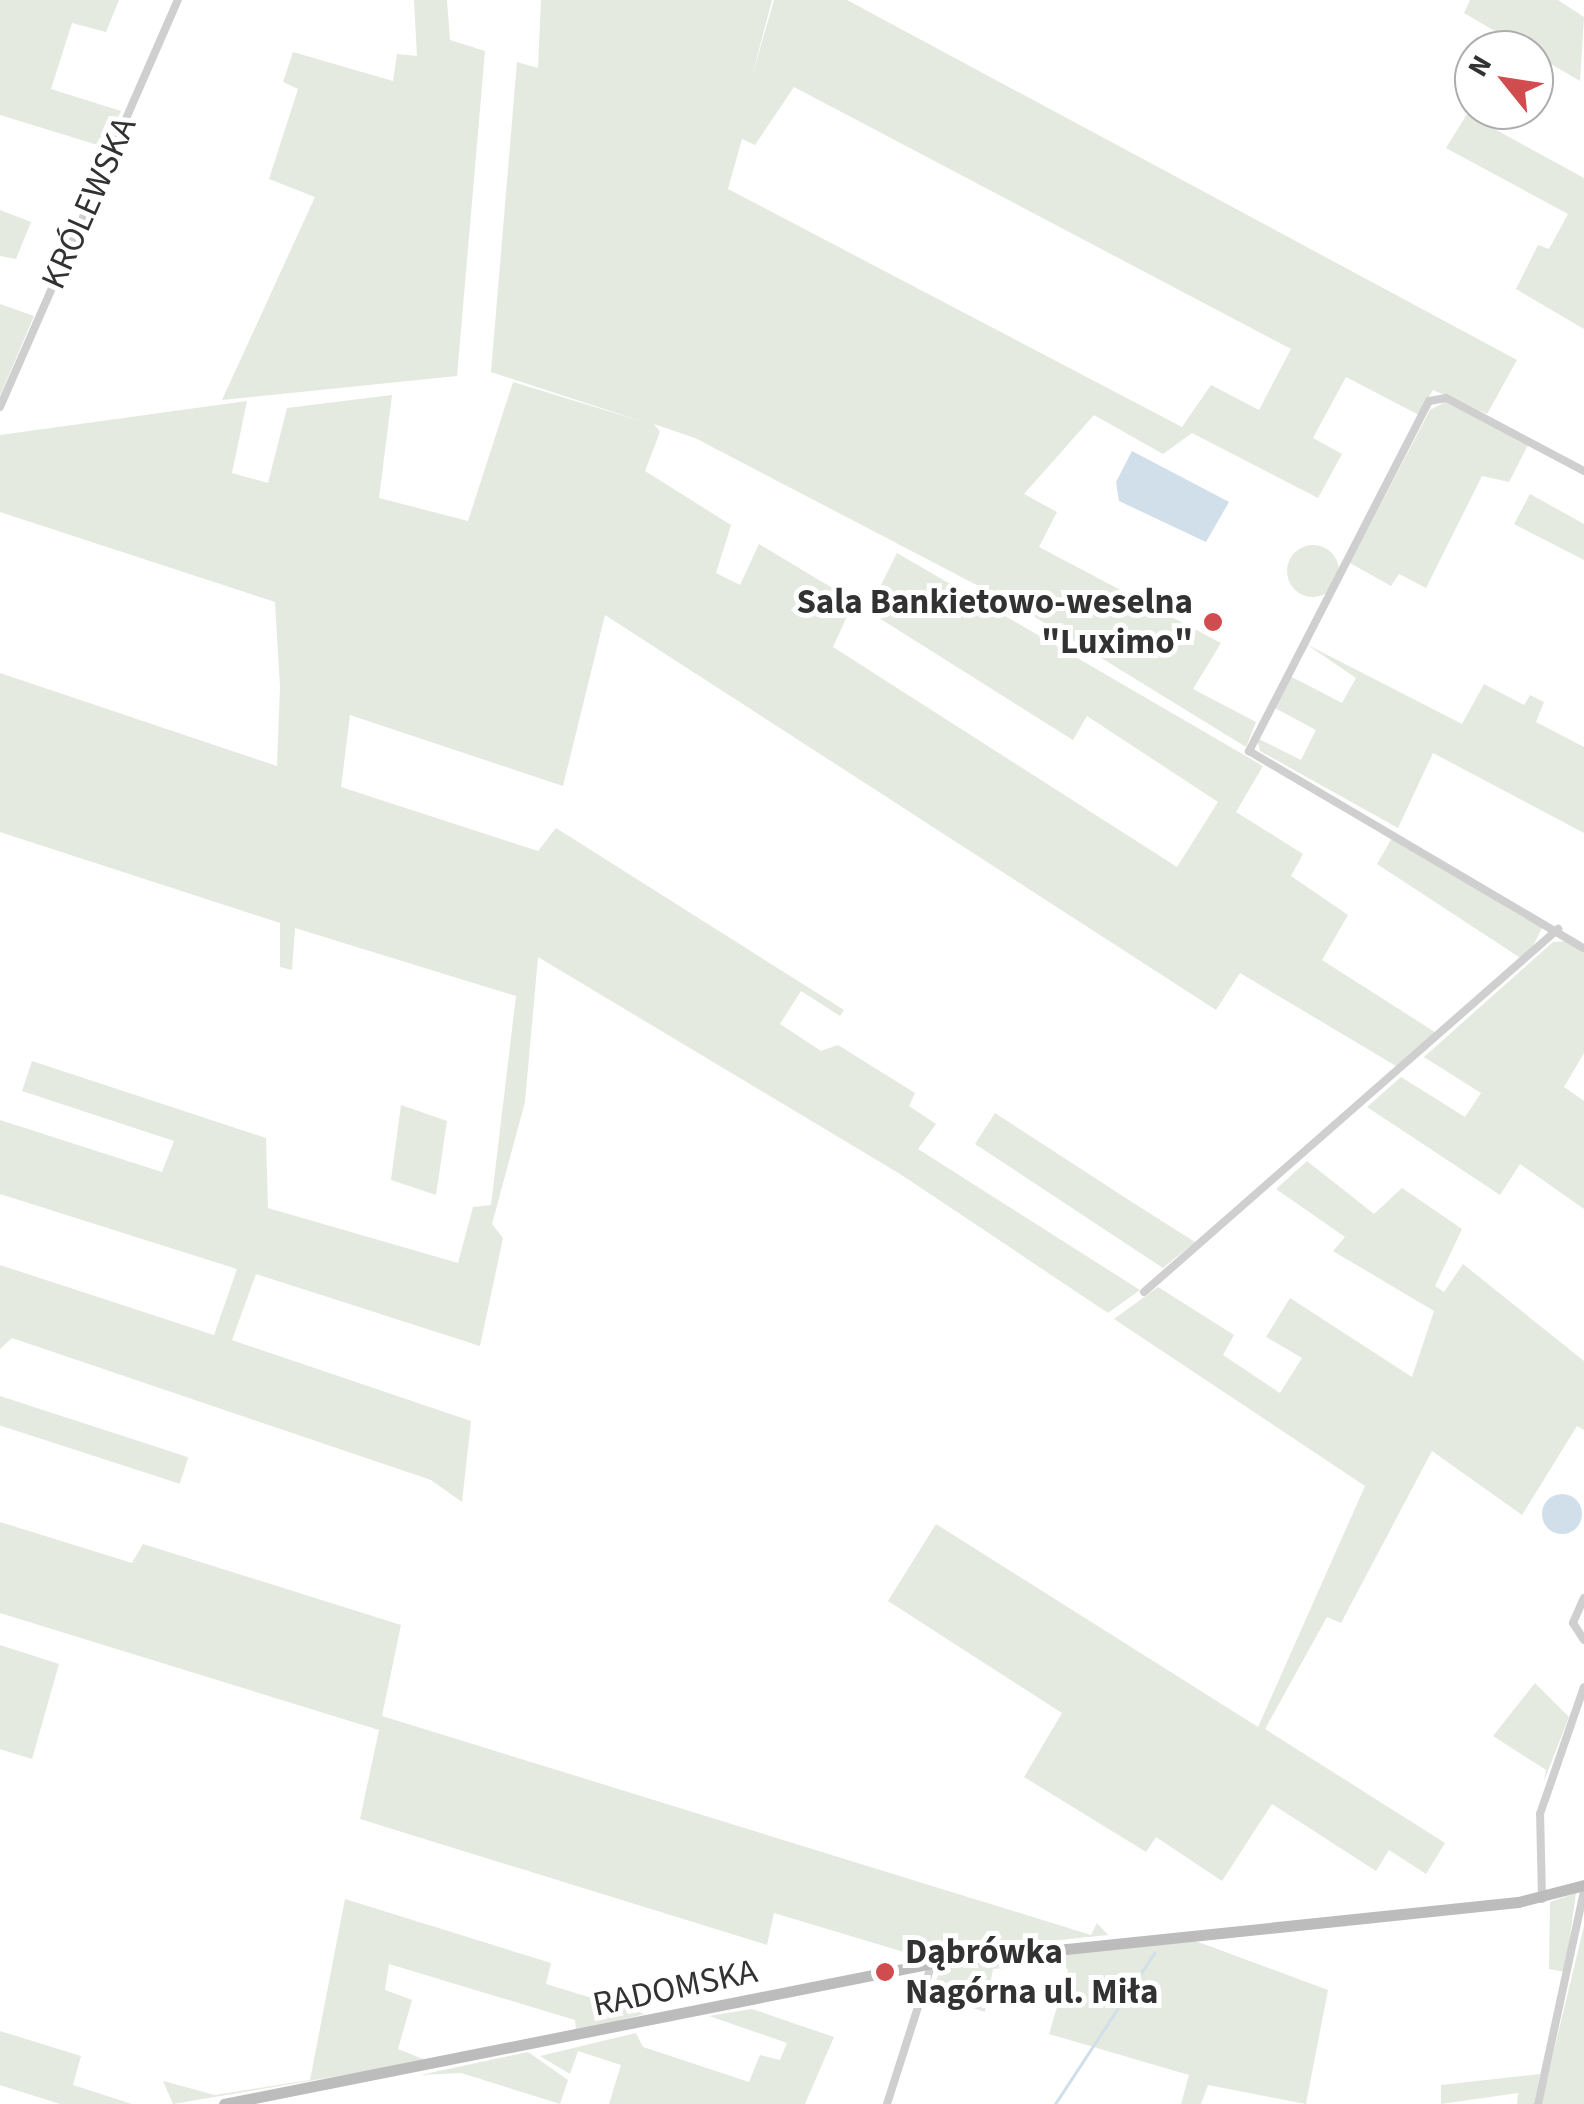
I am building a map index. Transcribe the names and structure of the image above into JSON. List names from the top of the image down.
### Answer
{
  "streets": {
    "street": ["KRÓLEWSKA", "RADOMSKA"]
  },
  "places": ["Sala Bankietowo-weselna \"Luximo\"", "Dąbrówka Nagórna ul. Miła"],
  "north": "top left"
}
